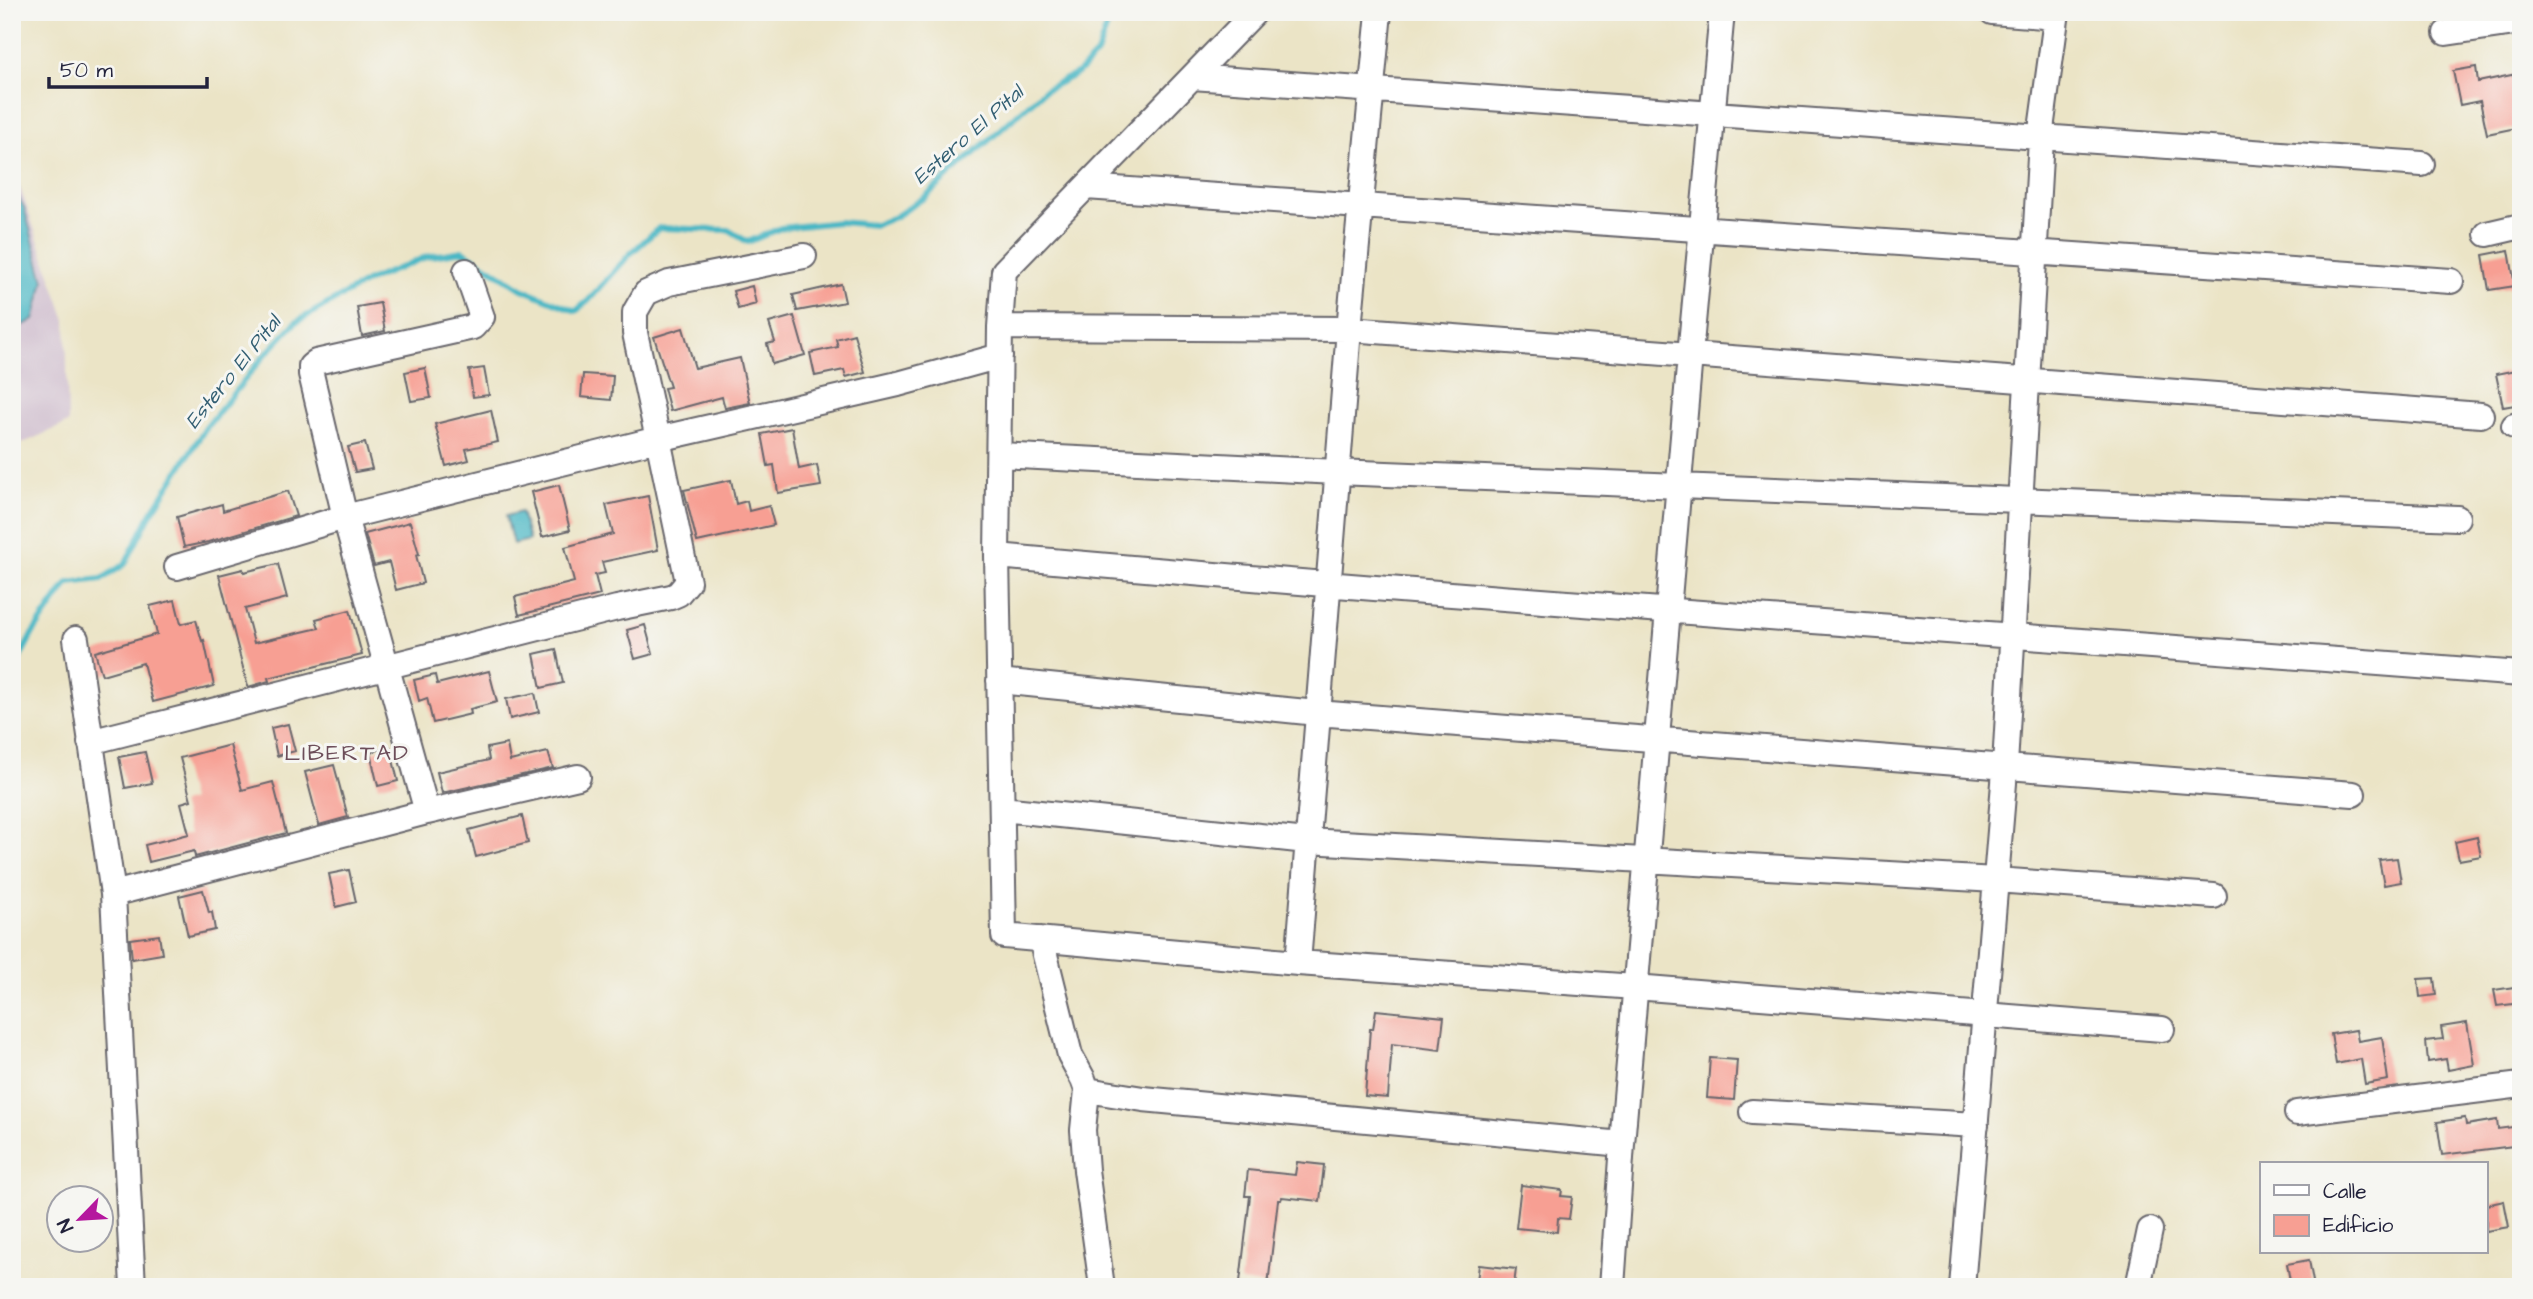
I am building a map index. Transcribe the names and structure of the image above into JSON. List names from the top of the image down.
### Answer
{
  "districts": ["LIBERTAD"],
  "water": ["Estero El Pital"],
  "legend": ["Calle", "Edificio"],
  "scale_bar": "50 m",
  "north": "bottom left"
}
